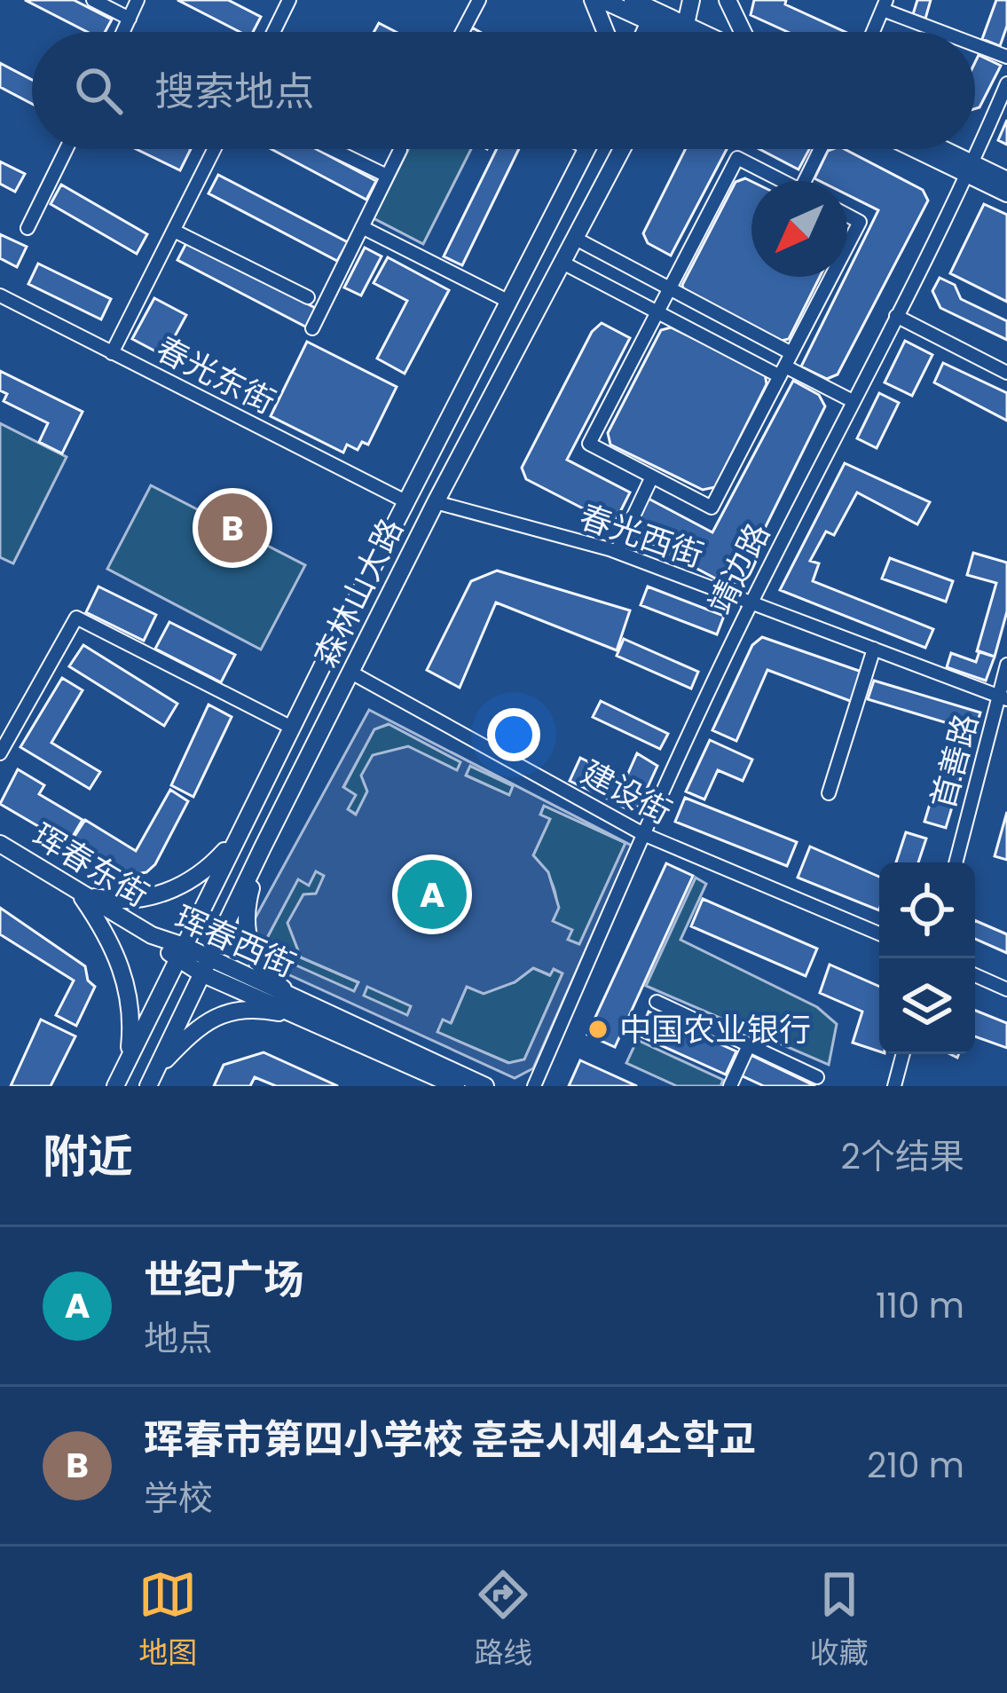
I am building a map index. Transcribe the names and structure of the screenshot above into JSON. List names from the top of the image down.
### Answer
{
  "streets": {
    "main road": ["森林山大路", "珲春东街", "珲春西街"],
    "street": [
      "春光东街",
      "春光西街",
      "靖边路",
      "首善路",
      "建设街"
    ]
  },
  "crossings": [
    ["春光东街", "森林山大路"],
    ["春光西街", "靖边路"],
    ["春光西街", "森林山大路"],
    ["春光西街", "首善路"],
    ["靖边路", "建设街"],
    ["森林山大路", "建设街"],
    ["森林山大路", "珲春西街"],
    ["珲春东街", "珲春西街"]
  ],
  "places": ["中国农业银行"],
  "north": "bottom left",
  "page": {
    "search": "搜索地点",
    "pins": ["B", "A"],
    "heading": ["附近", "2个结果"],
    "list": [
      {
        "mark": "A",
        "name": "世纪广场",
        "note": "地点",
        "value": "110 m"
      },
      {
        "mark": "B",
        "name": "珲春市第四小学校 훈춘시제4소학교",
        "note": "学校",
        "value": "210 m"
      }
    ],
    "nav": ["地图", "路线", "收藏"]
  }
}
